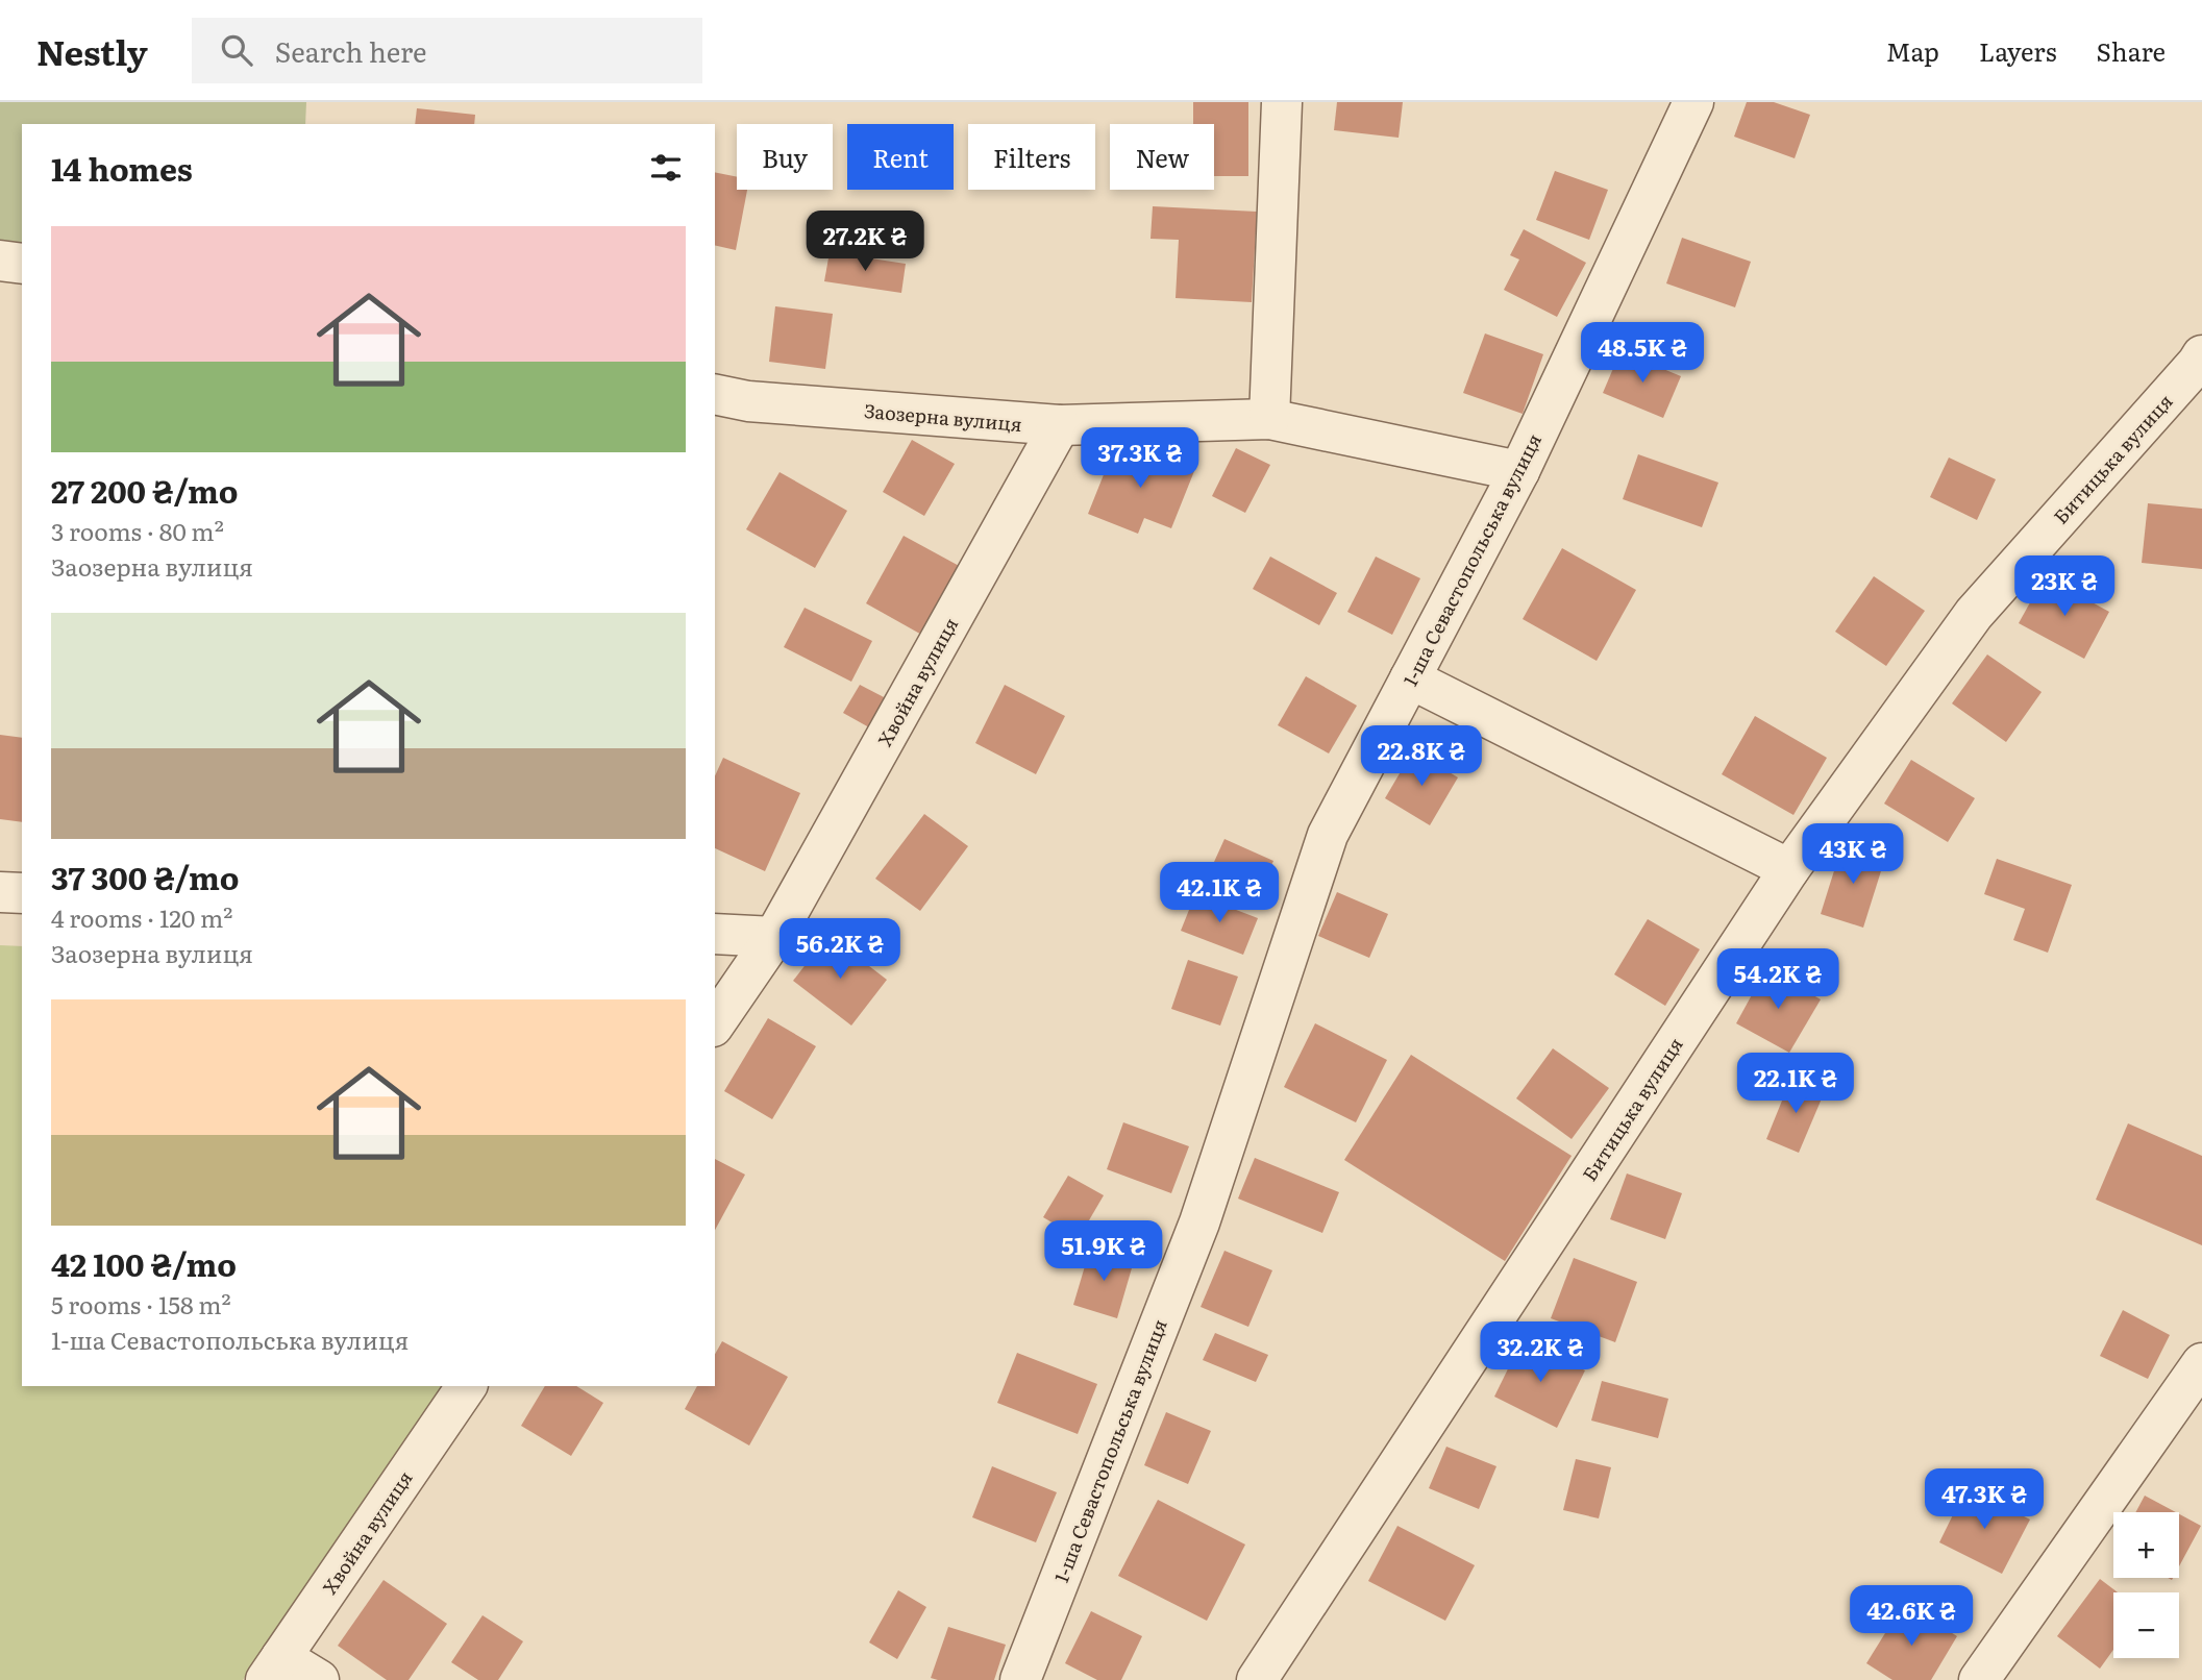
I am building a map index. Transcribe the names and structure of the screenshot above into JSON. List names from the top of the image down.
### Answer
{
  "streets": {
    "street": [
      "Заозерна вулиця",
      "Битицька вулиця",
      "1-ша Севастопольська вулиця",
      "Хвойна вулиця"
    ]
  },
  "crossings": [
    ["Заозерна вулиця", "1-ша Севастопольська вулиця"],
    ["Заозерна вулиця", "Хвойна вулиця"]
  ],
  "page": {
    "header": "Nestly",
    "search": "Search here",
    "nav": ["Map", "Layers", "Share"],
    "chip": [
      "Buy",
      "Rent",
      "Filters",
      "New"
    ],
    "heading": "14 homes",
    "price": [
      "27.2K ₴",
      "48.5K ₴",
      "37.3K ₴",
      "23K ₴",
      "22.8K ₴",
      "43K ₴",
      "42.1K ₴",
      "56.2K ₴",
      "54.2K ₴",
      "22.1K ₴",
      "51.9K ₴",
      "32.2K ₴",
      "47.3K ₴",
      "42.6K ₴"
    ],
    "list": [
      {
        "name": "27 200 ₴/mo",
        "note": "3 rooms · 80 m² · Заозерна вулиця"
      },
      {
        "name": "37 300 ₴/mo",
        "note": "4 rooms · 120 m² · Заозерна вулиця"
      },
      {
        "name": "42 100 ₴/mo",
        "note": "5 rooms · 158 m² · 1-ша Севастопольська вулиця"
      }
    ],
    "map_buttons": ["+", "−"]
  }
}
